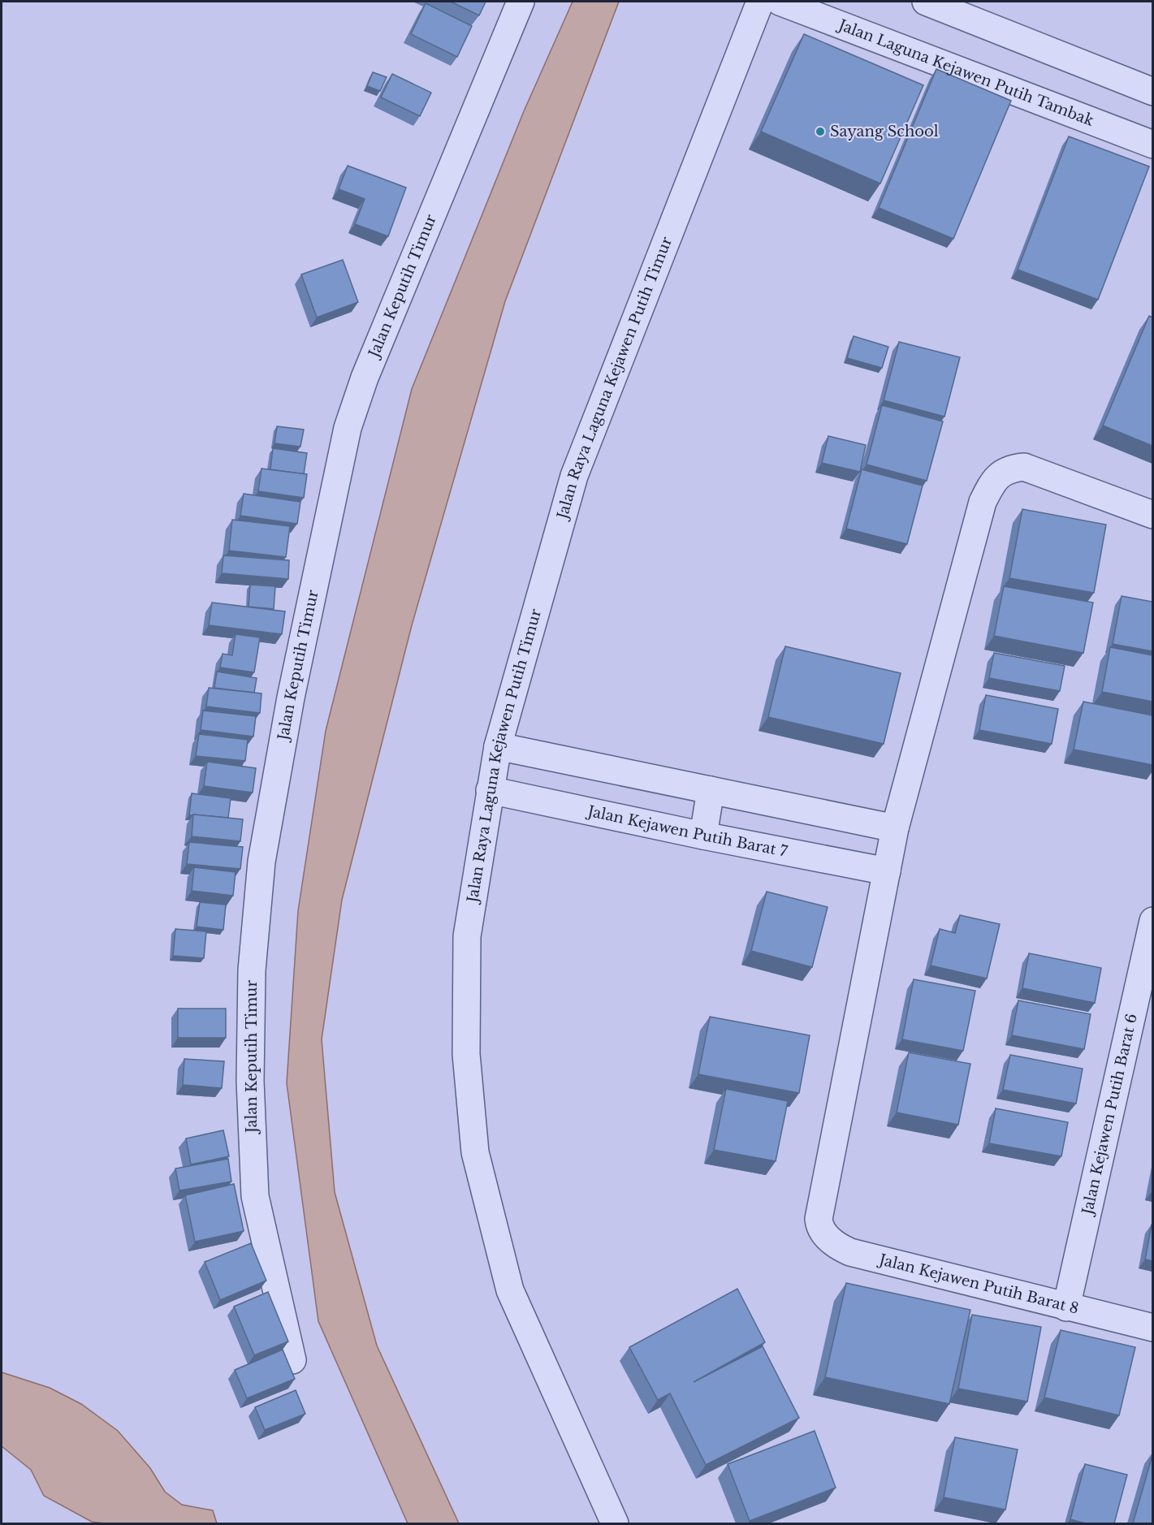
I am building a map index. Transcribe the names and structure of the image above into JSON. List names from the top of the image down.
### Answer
{
  "streets": {
    "street": [
      "Jalan Laguna Kejawen Putih Tambak",
      "Jalan Keputih Timur",
      "Jalan Raya Laguna Kejawen Putih Timur",
      "Jalan Kejawen Putih Barat 7",
      "Jalan Kejawen Putih Barat 6",
      "Jalan Kejawen Putih Barat 8"
    ]
  },
  "crossings": [
    ["Jalan Raya Laguna Kejawen Putih Timur", "Jalan Kejawen Putih Barat 7"],
    ["Jalan Kejawen Putih Barat 7", "Jalan Kejawen Putih Barat 8"],
    ["Jalan Kejawen Putih Barat 6", "Jalan Kejawen Putih Barat 8"]
  ],
  "places": ["Sayang School"]
}
